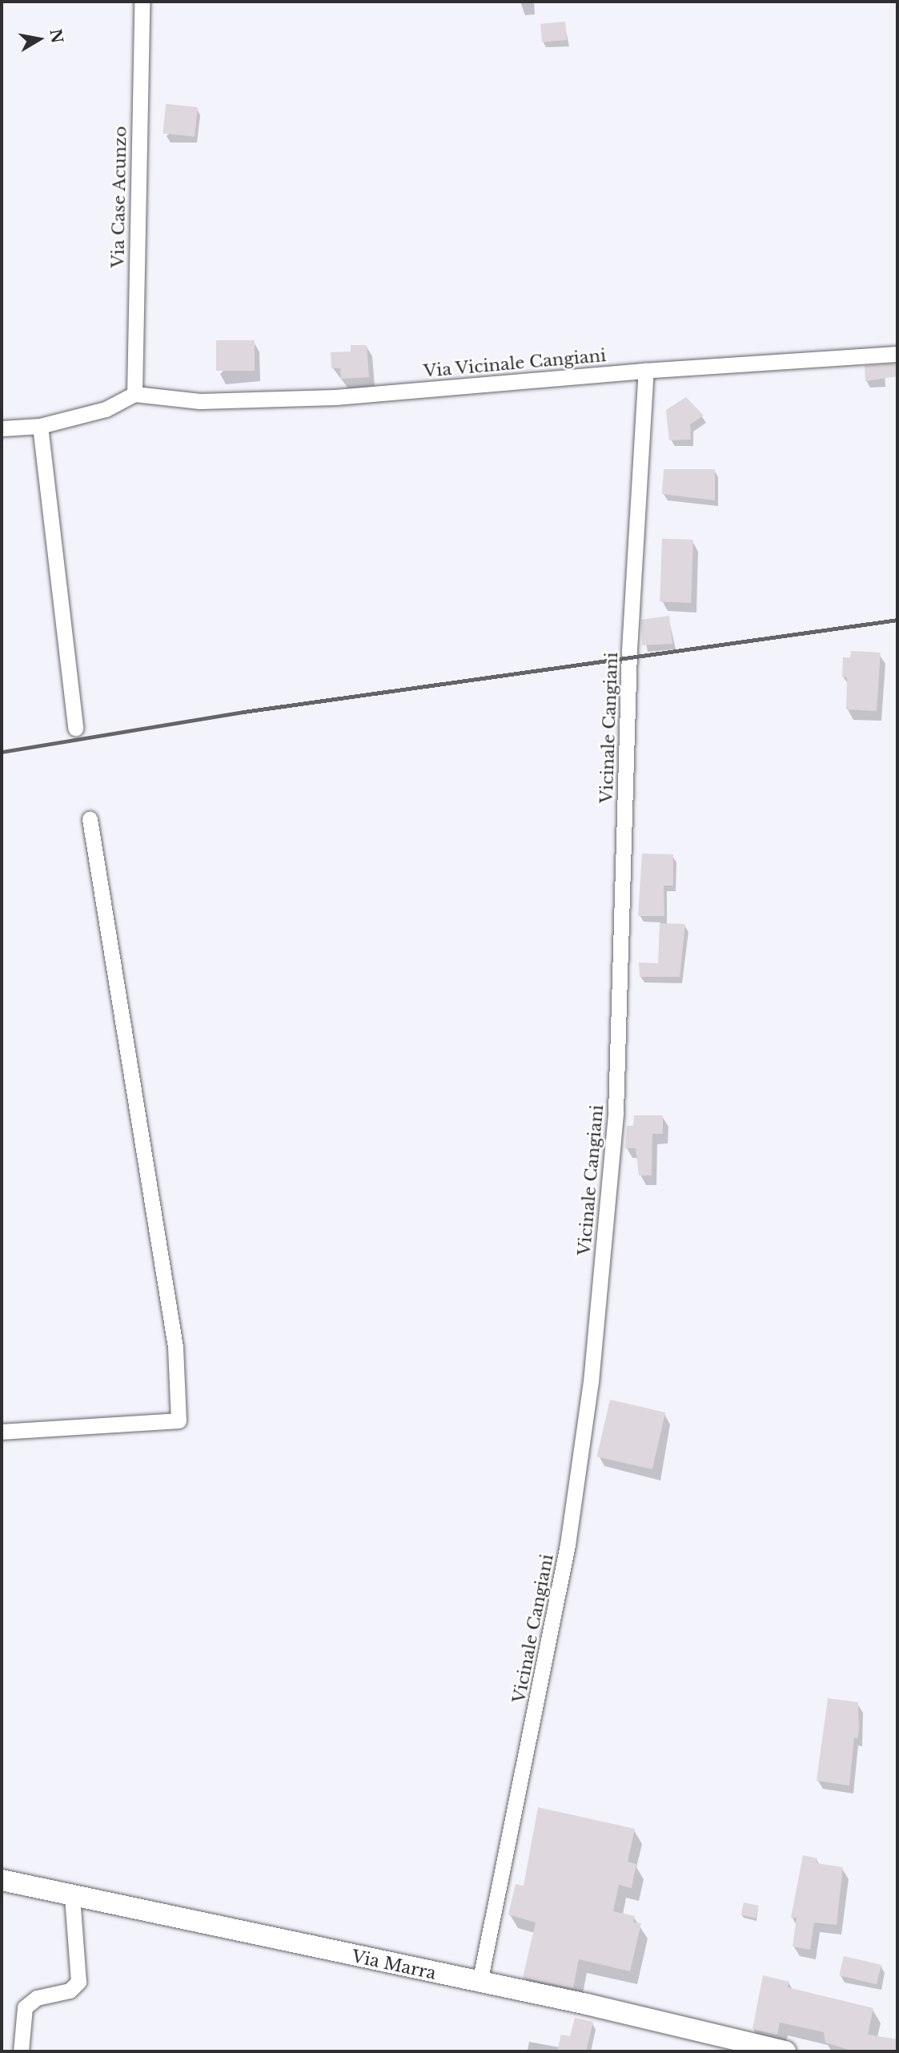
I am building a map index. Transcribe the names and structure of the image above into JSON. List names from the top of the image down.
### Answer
{
  "streets": {
    "main road": ["Via Marra"],
    "street": ["Via Case Acunzo", "Via Vicinale Cangiani", "Vicinale Cangiani"]
  },
  "crossings": [
    ["Via Case Acunzo", "Via Vicinale Cangiani"],
    ["Via Vicinale Cangiani", "Vicinale Cangiani"],
    ["Vicinale Cangiani", "Via Marra"]
  ],
  "north": "right"
}
